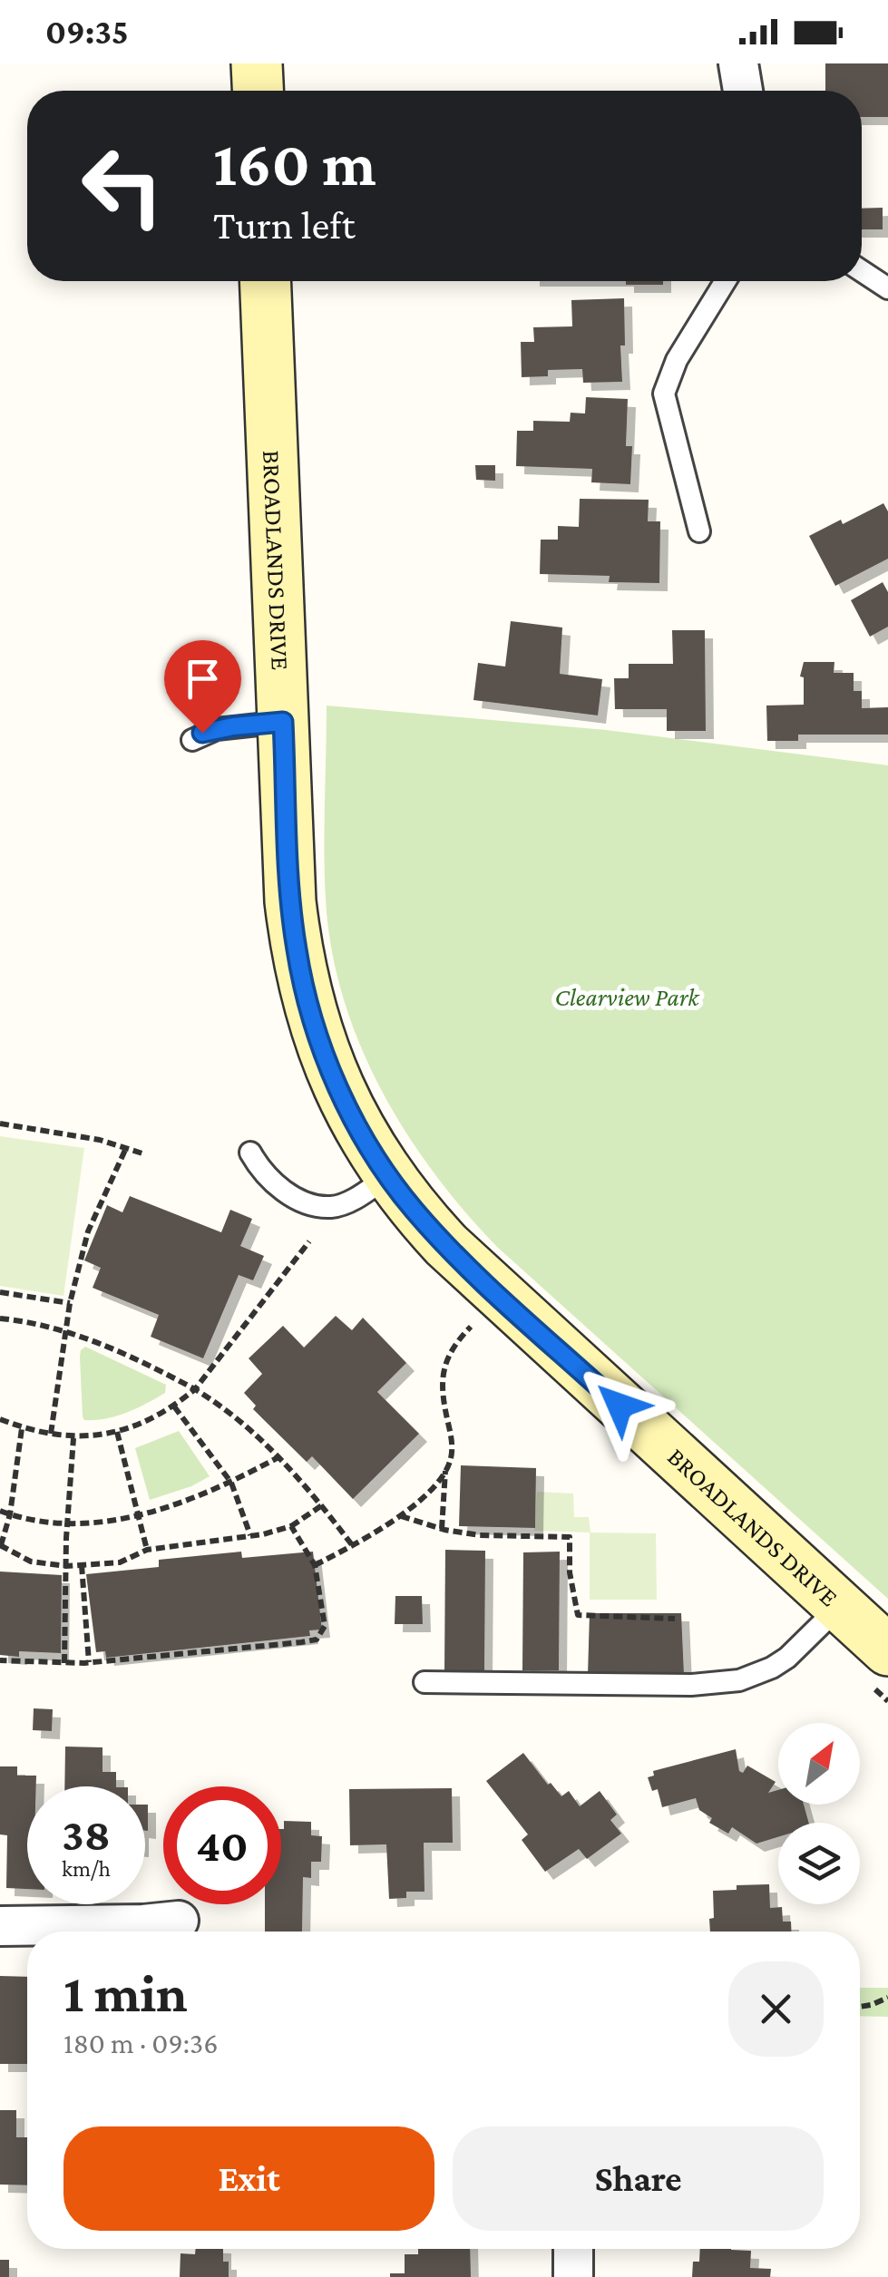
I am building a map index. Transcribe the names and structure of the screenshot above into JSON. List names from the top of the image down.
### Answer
{
  "streets": {
    "street": ["BROADLANDS DRIVE"]
  },
  "parks": ["Clearview Park"],
  "north": "top right",
  "page": {
    "status": "09:35",
    "turn": ["160 m", "Turn left"],
    "speed": "38 km/h",
    "limit": "40",
    "heading": ["1 min", "180 m · 09:36"],
    "buttons": ["Exit", "Share"]
  }
}
